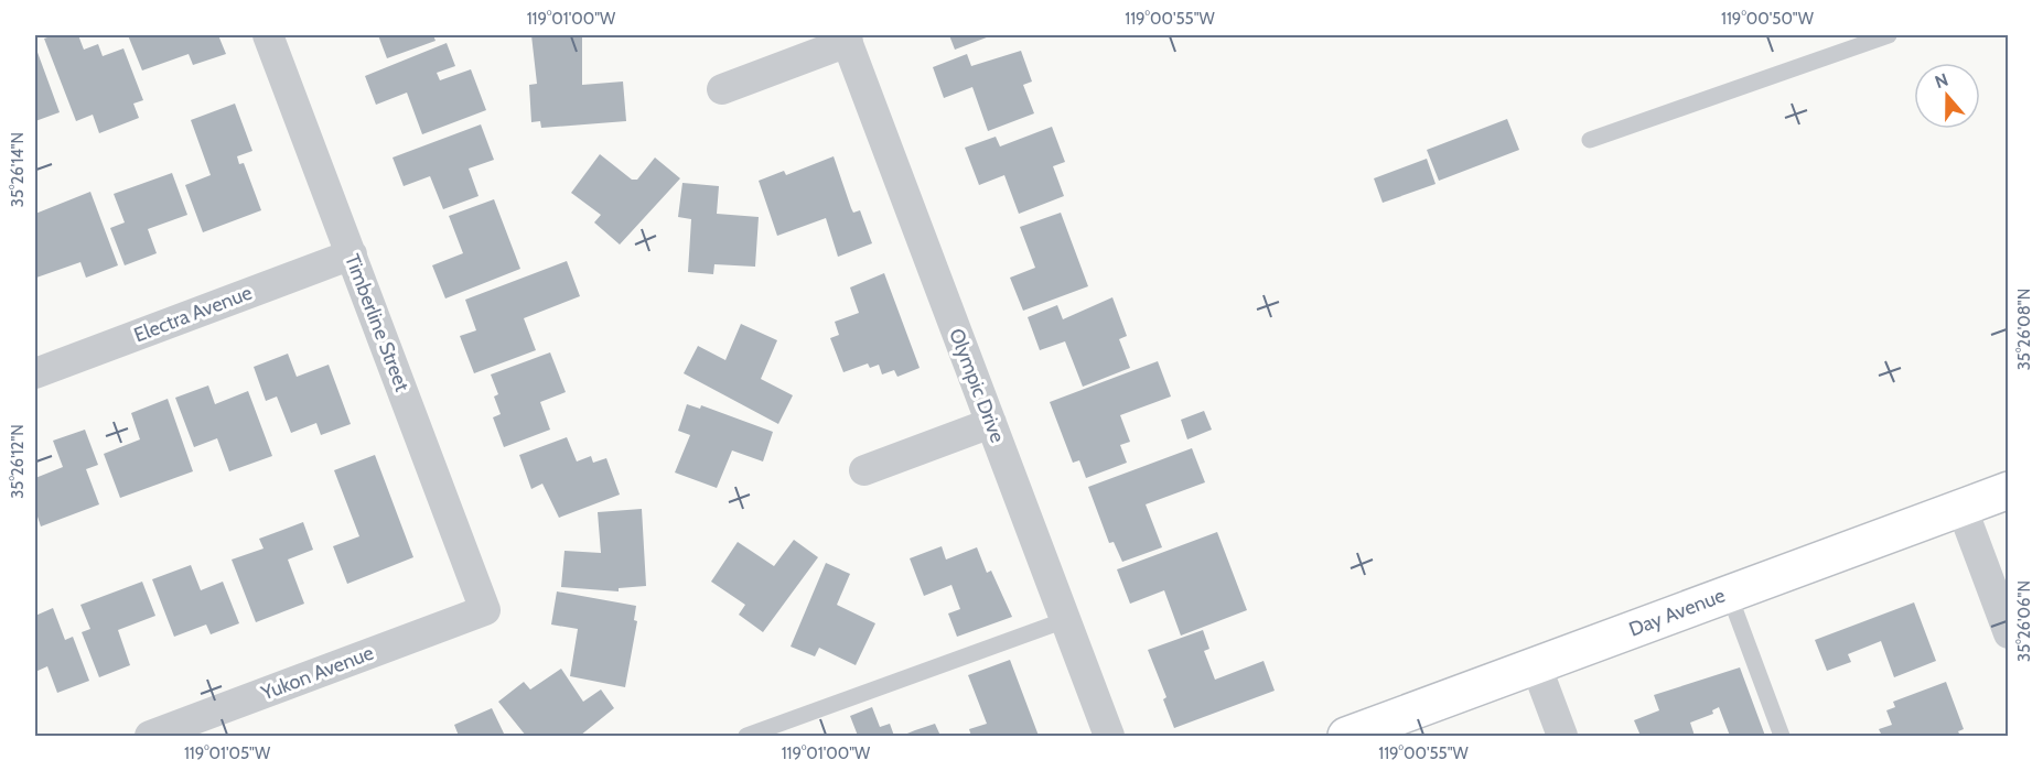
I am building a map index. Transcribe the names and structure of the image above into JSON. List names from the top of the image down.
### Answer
{
  "streets": {
    "street": [
      "Electra Avenue",
      "Timberline Street",
      "Olympic Drive",
      "Day Avenue",
      "Yukon Avenue"
    ]
  },
  "crossings": [
    ["Electra Avenue", "Timberline Street"],
    ["Timberline Street", "Yukon Avenue"]
  ],
  "north": "top",
  "coordinates": [
    "119°01'00\"W",
    "119°00'55\"W",
    "119°00'50\"W",
    "35°26'14\"N",
    "35°26'08\"N",
    "35°26'12\"N",
    "35°26'06\"N",
    "119°01'05\"W"
  ]
}
